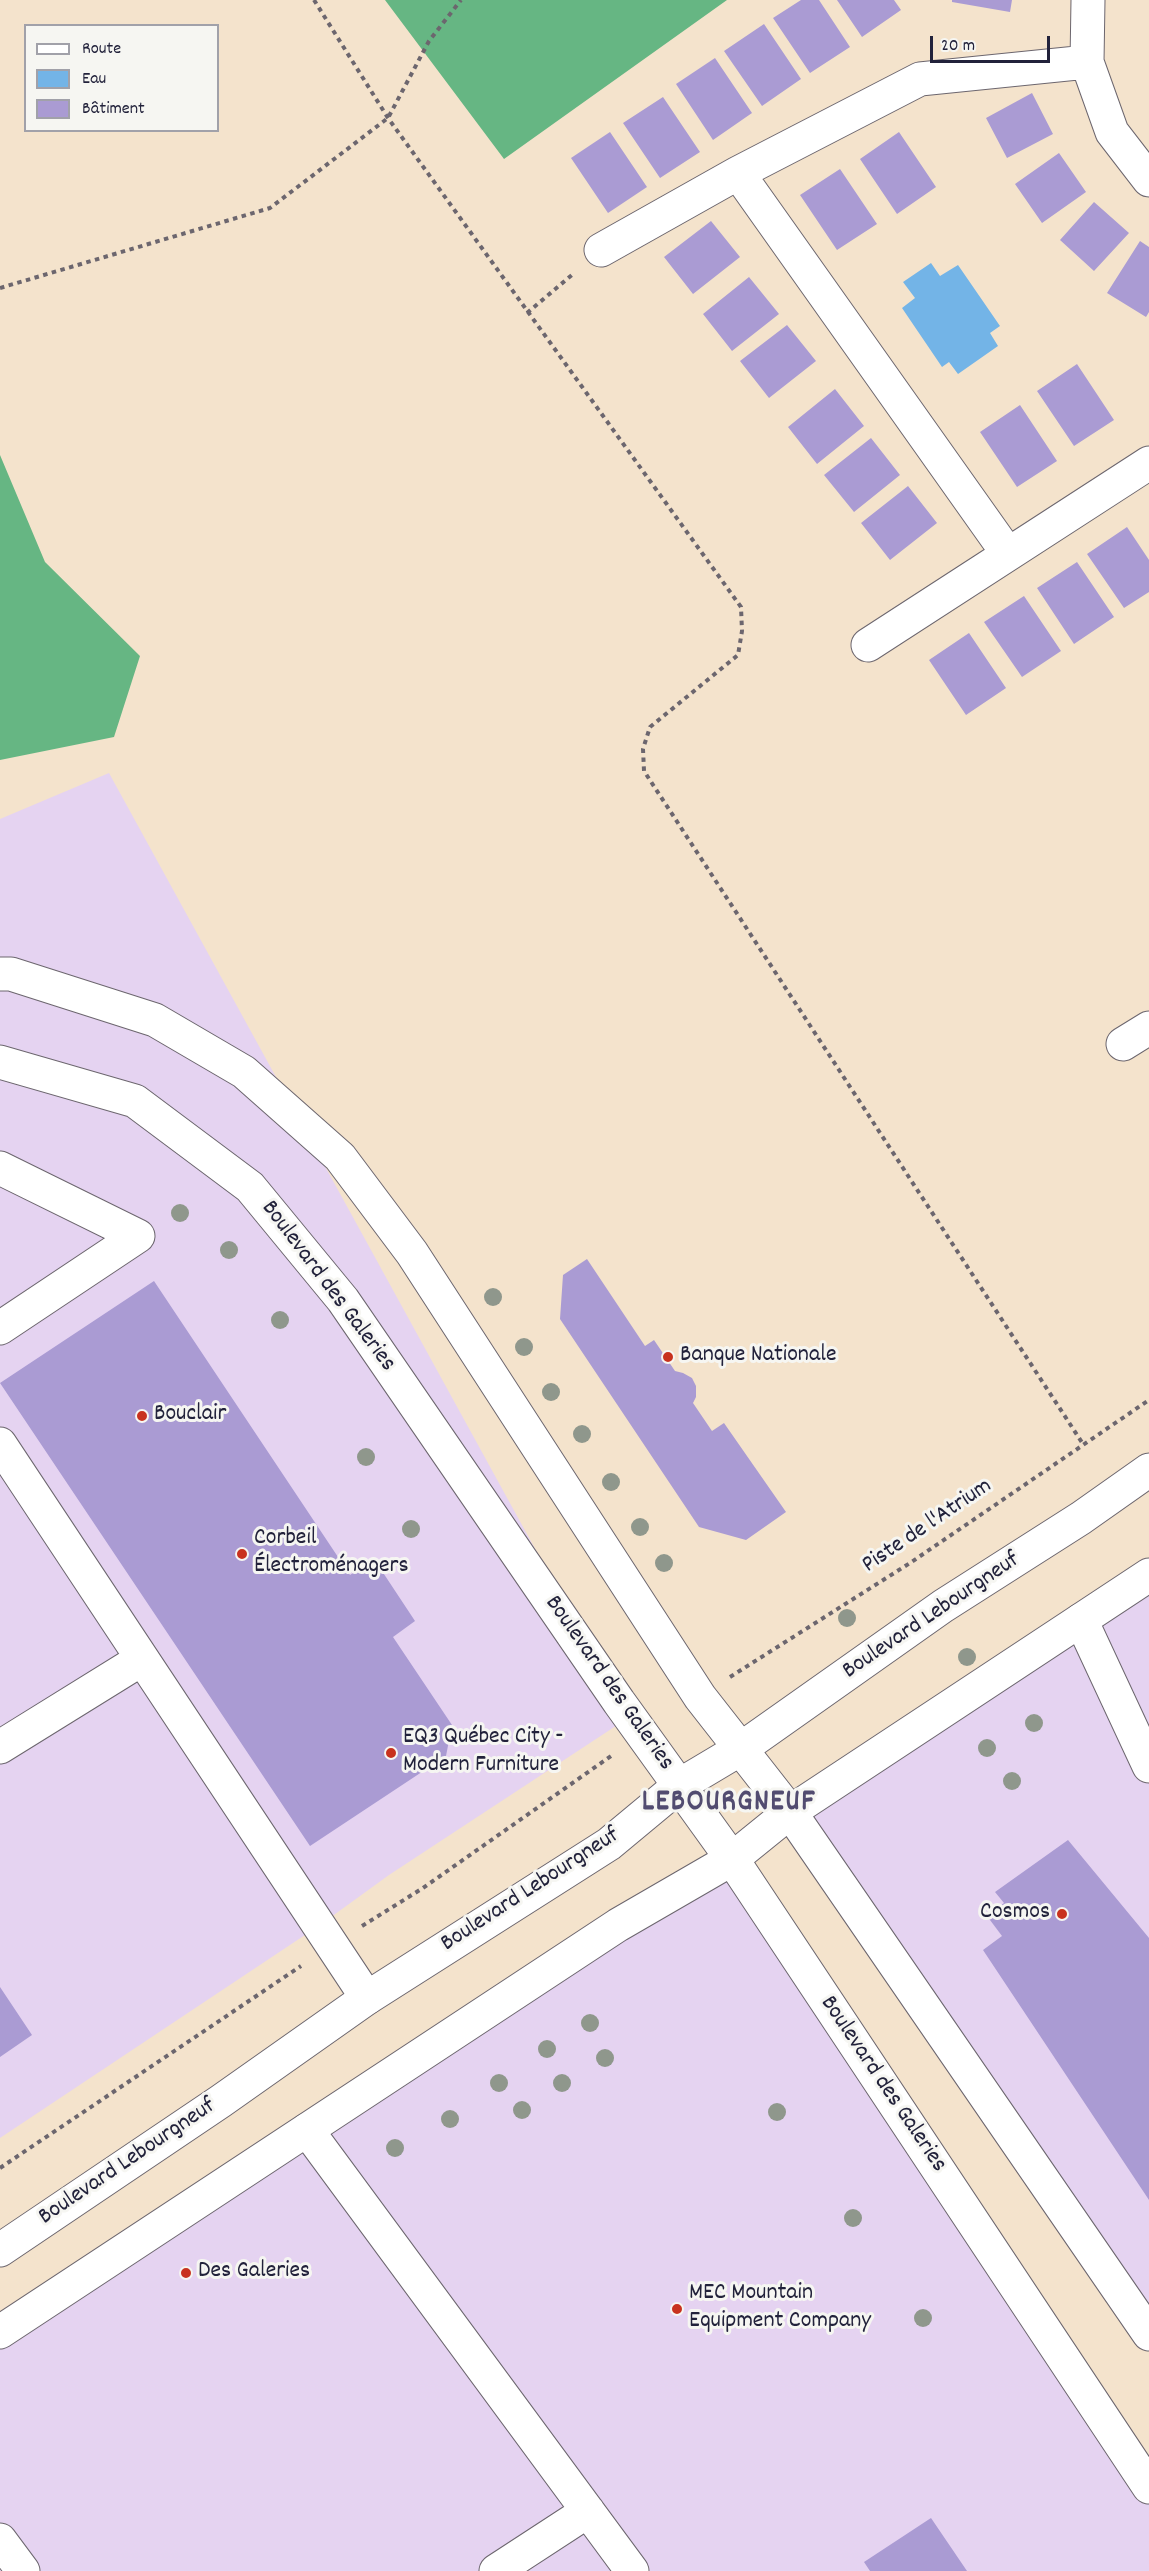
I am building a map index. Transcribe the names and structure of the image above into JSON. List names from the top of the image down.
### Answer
{
  "streets": {
    "street": ["Boulevard des Galeries", "Boulevard Lebourgneuf"],
    "path": ["Piste de l'Atrium"]
  },
  "crossings": [
    ["Boulevard des Galeries", "Boulevard Lebourgneuf"]
  ],
  "districts": ["LEBOURGNEUF"],
  "places": [
    "Banque Nationale",
    "Bouclair",
    "Corbeil Électroménagers",
    "EQ3 Québec City - Modern Furniture",
    "Cosmos",
    "Des Galeries",
    "MEC Mountain Equipment Company"
  ],
  "legend": ["Route", "Eau", "Bâtiment"],
  "scale_bar": "20 m"
}
